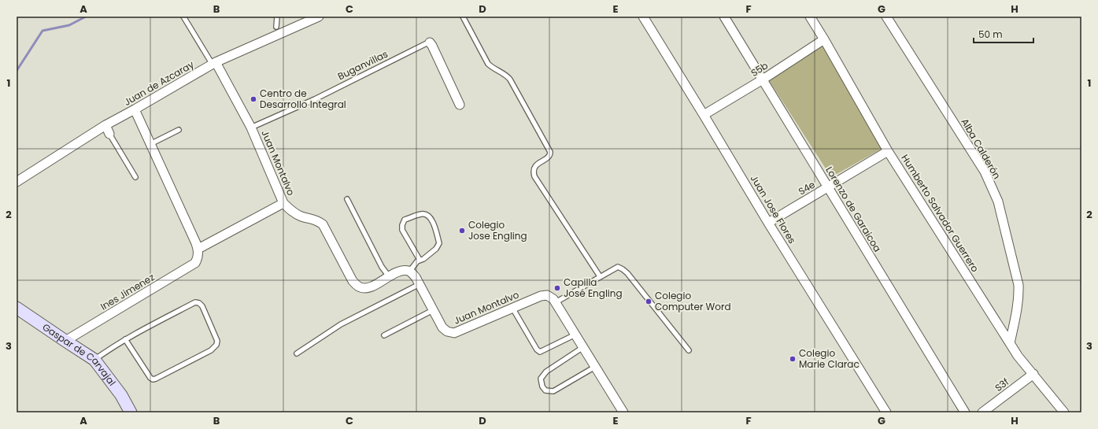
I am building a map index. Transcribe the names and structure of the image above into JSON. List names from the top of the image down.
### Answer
{
  "streets": {
    "street": [
      "S5b",
      "Juan de Azcaray",
      "Alba Calderón",
      "Juan Montalvo",
      "S4e",
      "Juan Jose Flores",
      "Lorenzo de Garaicoa",
      "Humberto Salvador Guerrero",
      "Ines Jimenez",
      "Gaspar de Carvajal",
      "S3f"
    ],
    "lane": ["Buganvillas"]
  },
  "crossings": [
    ["Buganvillas", "Juan Montalvo"],
    ["S5b", "Juan Jose Flores"],
    ["S5b", "Lorenzo de Garaicoa"],
    ["S5b", "Humberto Salvador Guerrero"],
    ["Juan de Azcaray", "Juan Montalvo"],
    ["Alba Calderón", "Humberto Salvador Guerrero"],
    ["S4e", "Juan Jose Flores"],
    ["S4e", "Lorenzo de Garaicoa"],
    ["S4e", "Humberto Salvador Guerrero"],
    ["Humberto Salvador Guerrero", "S3f"],
    ["Ines Jimenez", "Gaspar de Carvajal"]
  ],
  "places": [
    "Centro de Desarrollo Integral",
    "Colegio Jose Engling",
    "Capilla José Engling",
    "Colegio Computer Word",
    "Colegio Marie Clarac"
  ],
  "scale_bar": "50 m",
  "grid": {
    "columns": [
      "A",
      "B",
      "C",
      "D",
      "E",
      "F",
      "G",
      "H"
    ],
    "rows": ["1", "2", "3"]
  }
}
